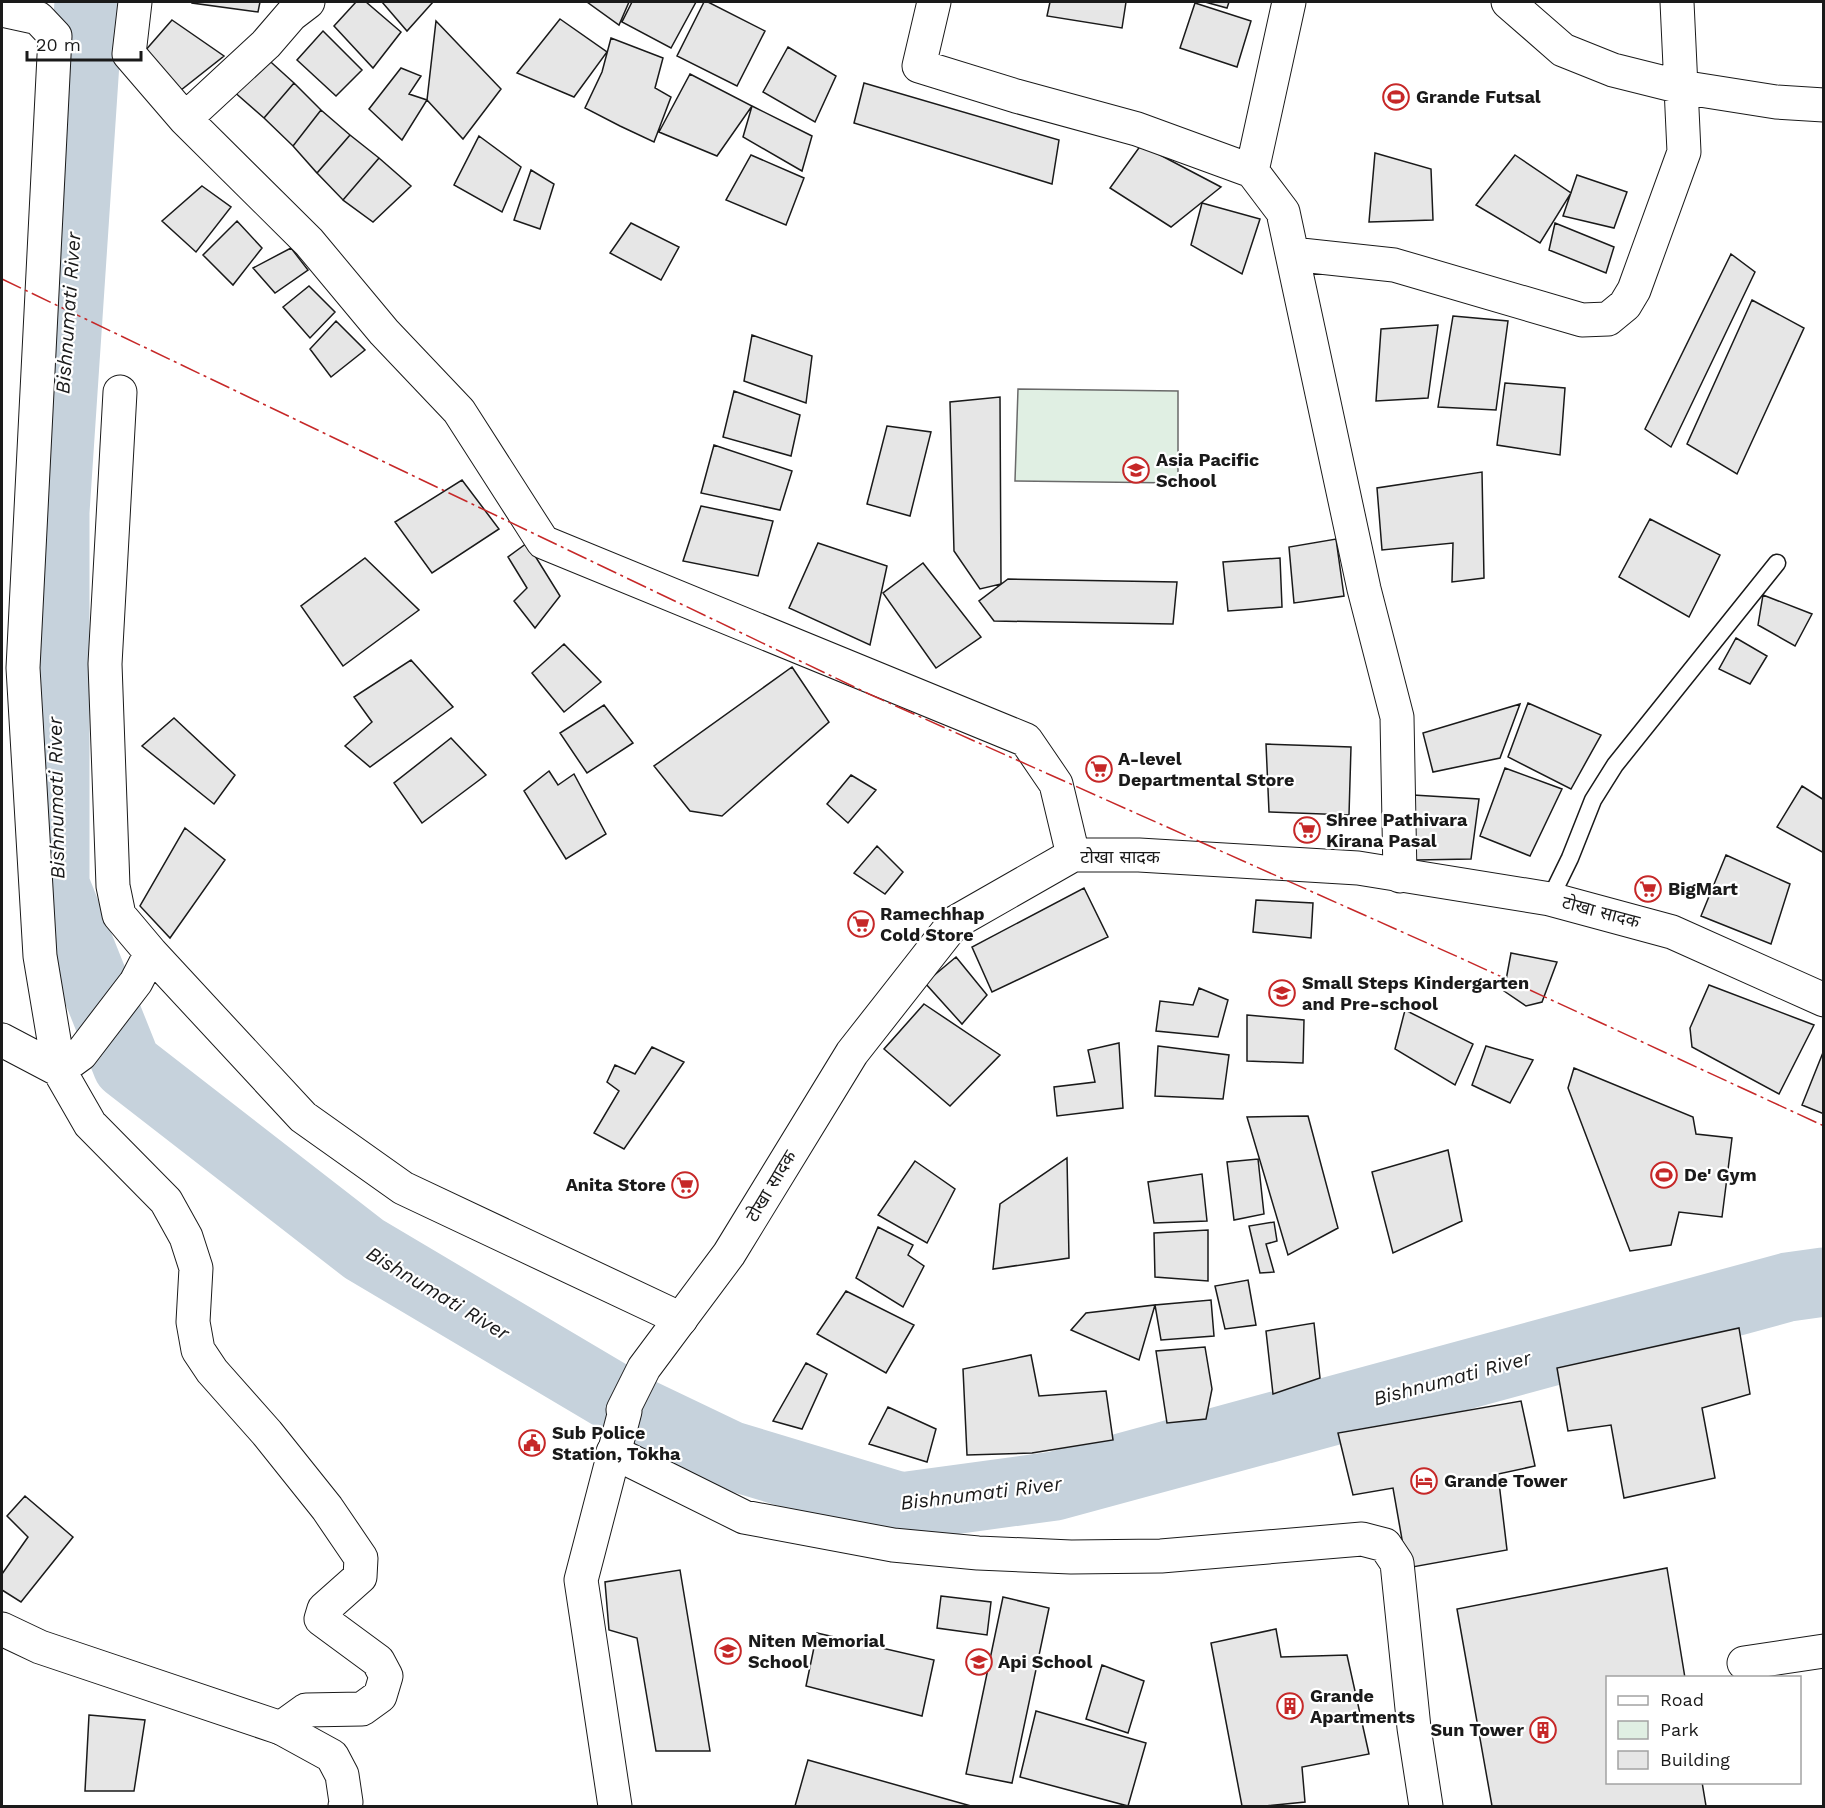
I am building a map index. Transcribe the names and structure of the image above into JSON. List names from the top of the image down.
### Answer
{
  "streets": {
    "street": ["टोखा सादक"]
  },
  "water": ["Bishnumati River"],
  "places": {
    "sports": ["Grande Futsal", "De' Gym"],
    "school or university": [
      "Asia Pacific School",
      "Small Steps Kindergarten and Pre-school",
      "Niten Memorial School",
      "Api School"
    ],
    "supermarket": [
      "A-level Departmental Store",
      "Shree Pathivara Kirana Pasal",
      "BigMart",
      "Ramechhap Cold Store",
      "Anita Store"
    ],
    "public building": ["Sub Police Station, Tokha"],
    "hotel": ["Grande Tower"],
    "building": ["Grande Apartments", "Sun Tower"]
  },
  "legend": ["Road", "Park", "Building"],
  "scale_bar": "20 m"
}
